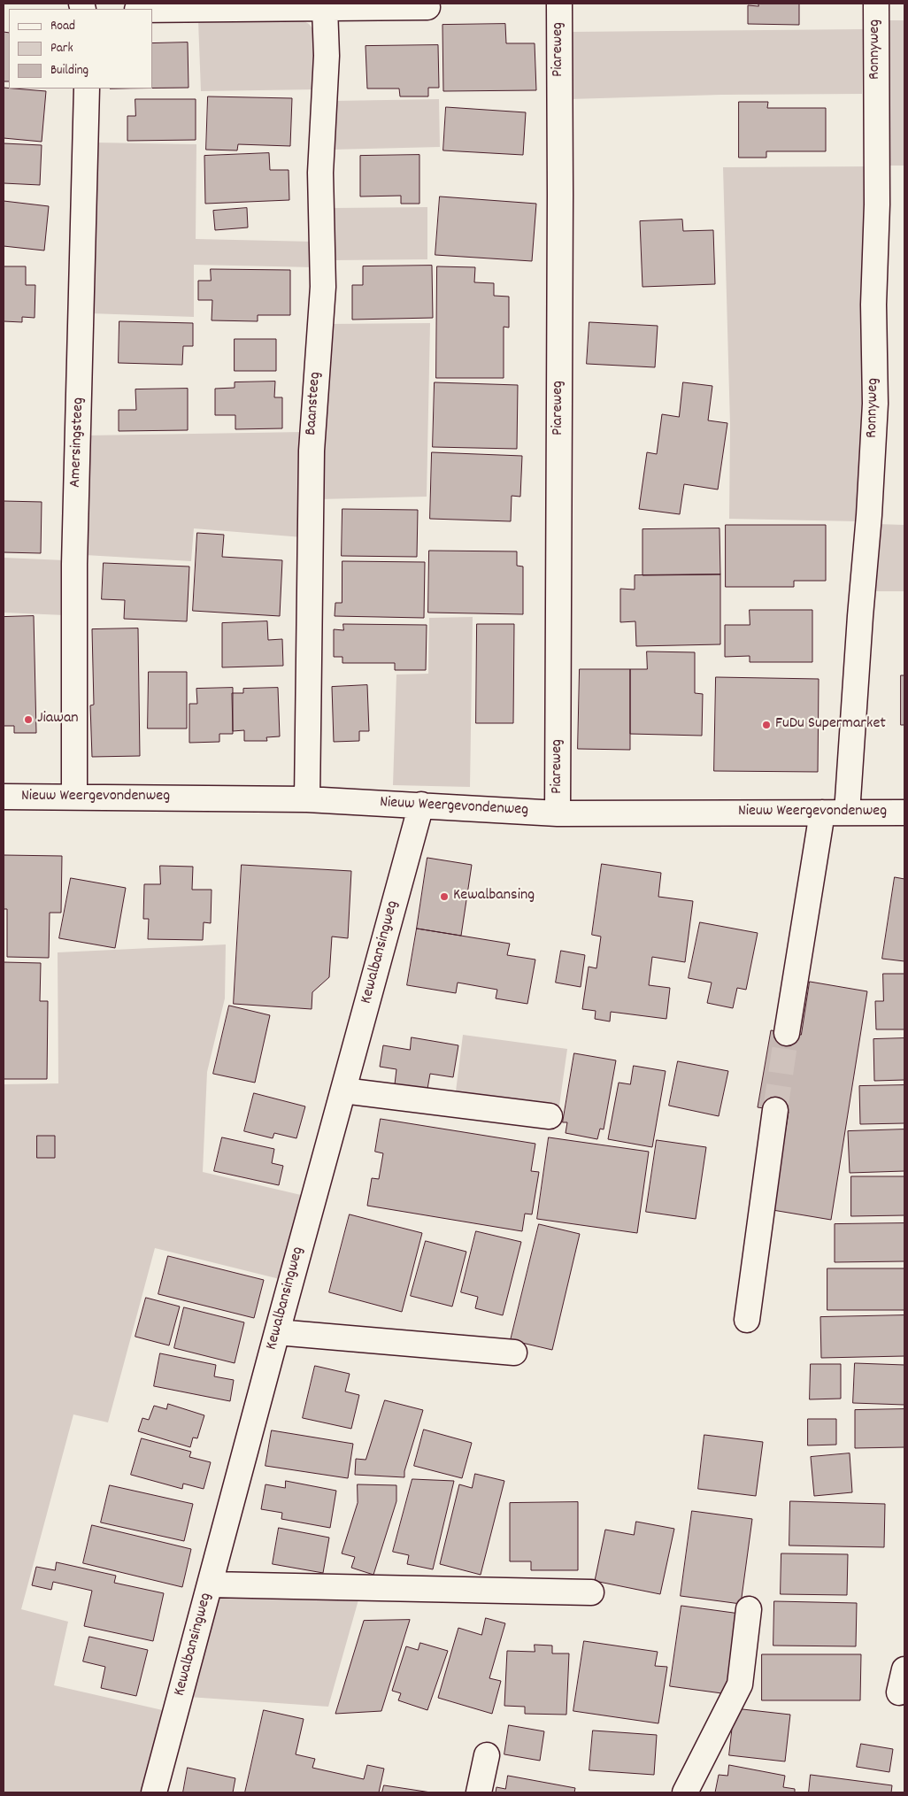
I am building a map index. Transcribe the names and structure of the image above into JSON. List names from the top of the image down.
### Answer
{
  "streets": {
    "street": [
      "Piareweg",
      "Ronnyweg",
      "Baansteeg",
      "Amersingsteeg",
      "Nieuw Weergevondenweg",
      "Kewalbansingweg"
    ]
  },
  "crossings": [
    ["Piareweg", "Nieuw Weergevondenweg"],
    ["Ronnyweg", "Nieuw Weergevondenweg"],
    ["Baansteeg", "Nieuw Weergevondenweg"],
    ["Amersingsteeg", "Nieuw Weergevondenweg"],
    ["Nieuw Weergevondenweg", "Kewalbansingweg"]
  ],
  "places": ["Jiawan", "FuDu Supermarket", "Kewalbansing"],
  "legend": ["Road", "Park", "Building"]
}
